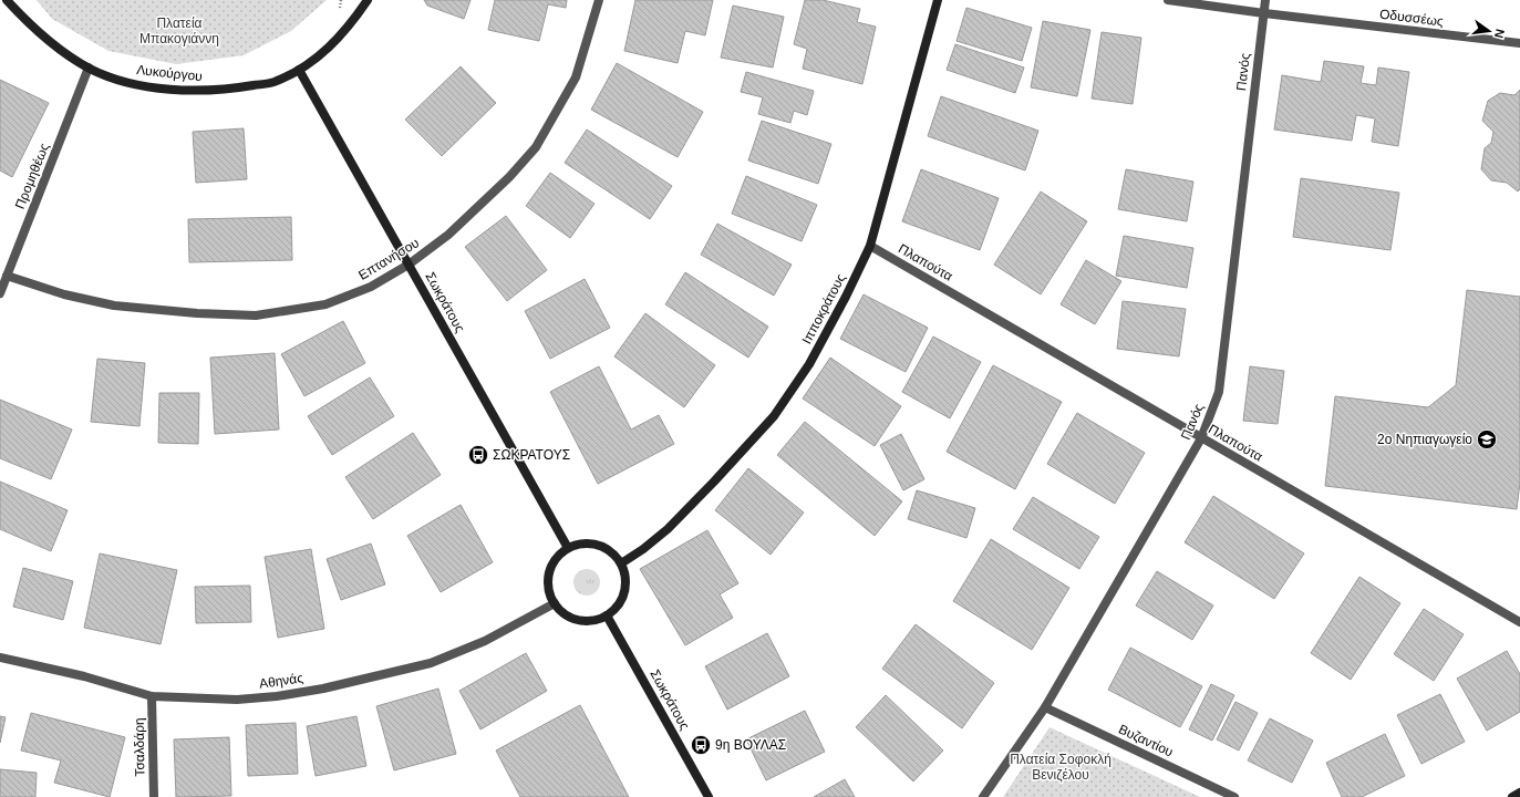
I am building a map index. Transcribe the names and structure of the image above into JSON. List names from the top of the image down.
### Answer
{
  "streets": {
    "street": [
      "Οδυσσέως",
      "Πανός",
      "Λυκούργου",
      "Προμηθέως",
      "Επτανήσου",
      "Πλαπούτα",
      "Σωκράτους",
      "Ιπποκράτους",
      "Αθηνάς",
      "Βυζαντίου",
      "Τσαλδάρη"
    ]
  },
  "crossings": [
    ["Οδυσσέως", "Πανός"],
    ["Πανός", "Πλαπούτα"],
    ["Πανός", "Βυζαντίου"],
    ["Λυκούργου", "Προμηθέως"],
    ["Λυκούργου", "Σωκράτους"],
    ["Προμηθέως", "Επτανήσου"],
    ["Επτανήσου", "Σωκράτους"],
    ["Πλαπούτα", "Ιπποκράτους"],
    ["Σωκράτους", "Ιπποκράτους"],
    ["Σωκράτους", "Αθηνάς"],
    ["Ιπποκράτους", "Αθηνάς"],
    ["Αθηνάς", "Τσαλδάρη"]
  ],
  "parks": ["Πλατεία Μπακογιάννη", "Πλατεία Σοφοκλή Βενιζέλου"],
  "places": {
    "school or university": ["2ο Νηπιαγωγείο"],
    "bus stop": ["ΣΩΚΡΑΤΟΥΣ", "9η ΒΟΥΛΑΣ"]
  },
  "north": "right"
}
